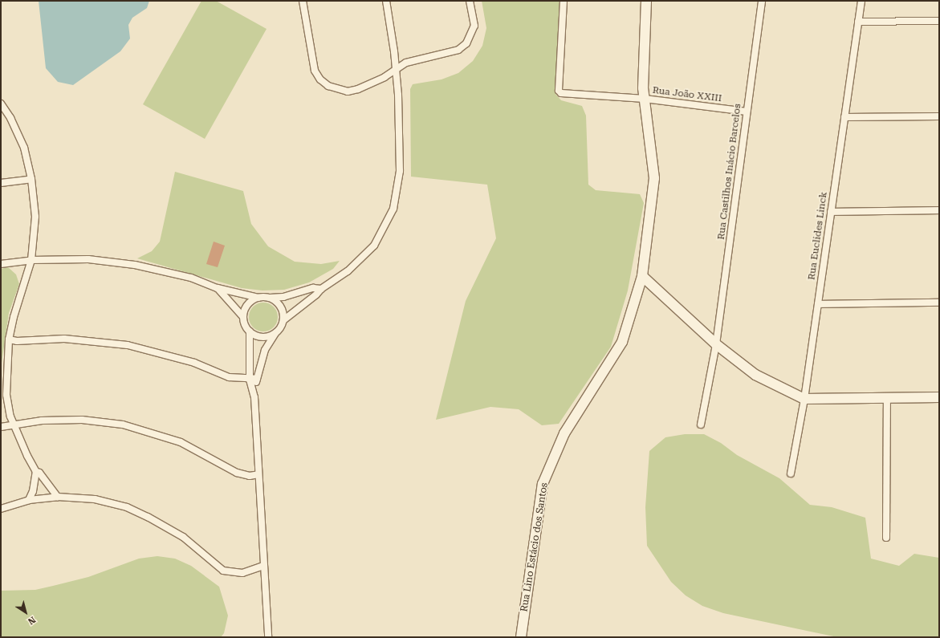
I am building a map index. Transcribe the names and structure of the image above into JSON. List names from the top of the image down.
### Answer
{
  "streets": {
    "main road": ["Rua Lino Estácio dos Santos"],
    "street": ["Rua João XXIII", "Rua Castilhos Inácio Barcelos", "Rua Euclides Linck"]
  },
  "crossings": [
    ["Rua João XXIII", "Rua Castilhos Inácio Barcelos"],
    ["Rua João XXIII", "Rua Lino Estácio dos Santos"]
  ],
  "north": "bottom right"
}
